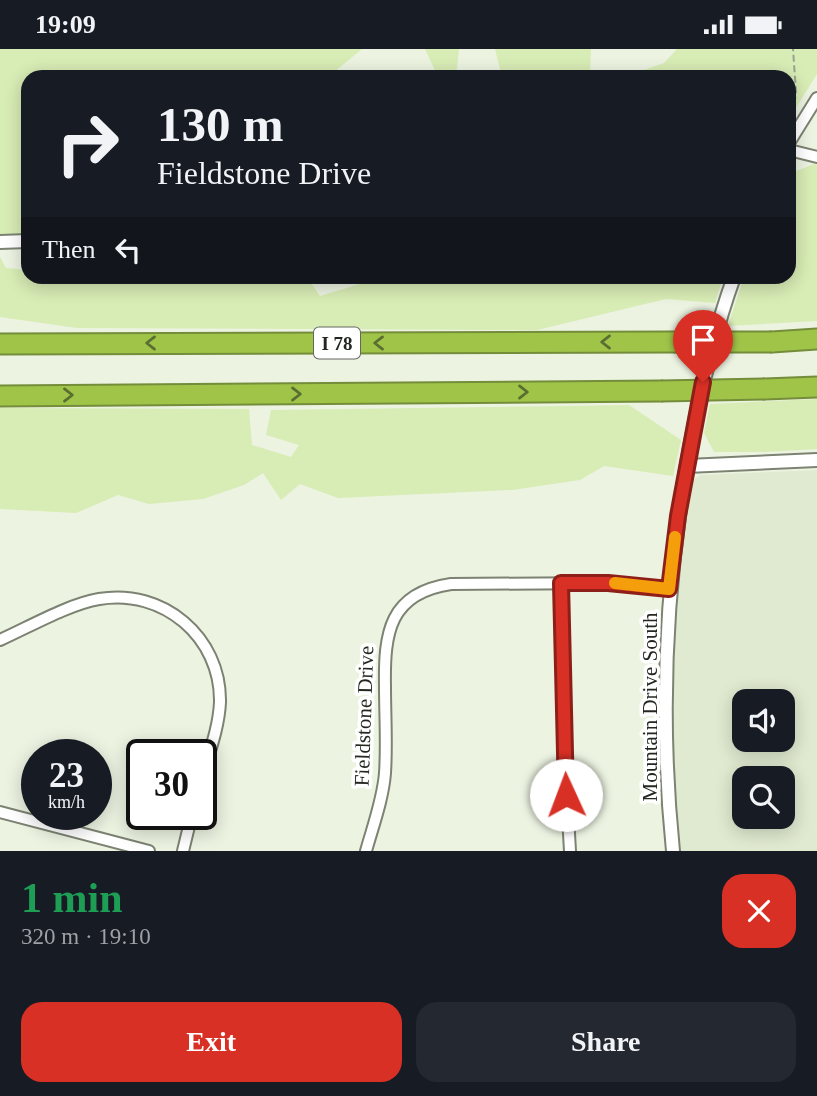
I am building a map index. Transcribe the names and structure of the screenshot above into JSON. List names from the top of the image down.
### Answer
{
  "streets": {
    "highway": ["I 78"],
    "street": ["Mountain Drive South", "Fieldstone Drive"]
  },
  "crossings": [
    ["Mountain Drive South", "Fieldstone Drive"]
  ],
  "page": {
    "status": "19:09",
    "turn": ["130 m", "Fieldstone Drive"],
    "then": "Then",
    "speed": "23 km/h",
    "limit": "30",
    "heading": ["1 min", "320 m · 19:10"],
    "buttons": ["Exit", "Share"]
  }
}
